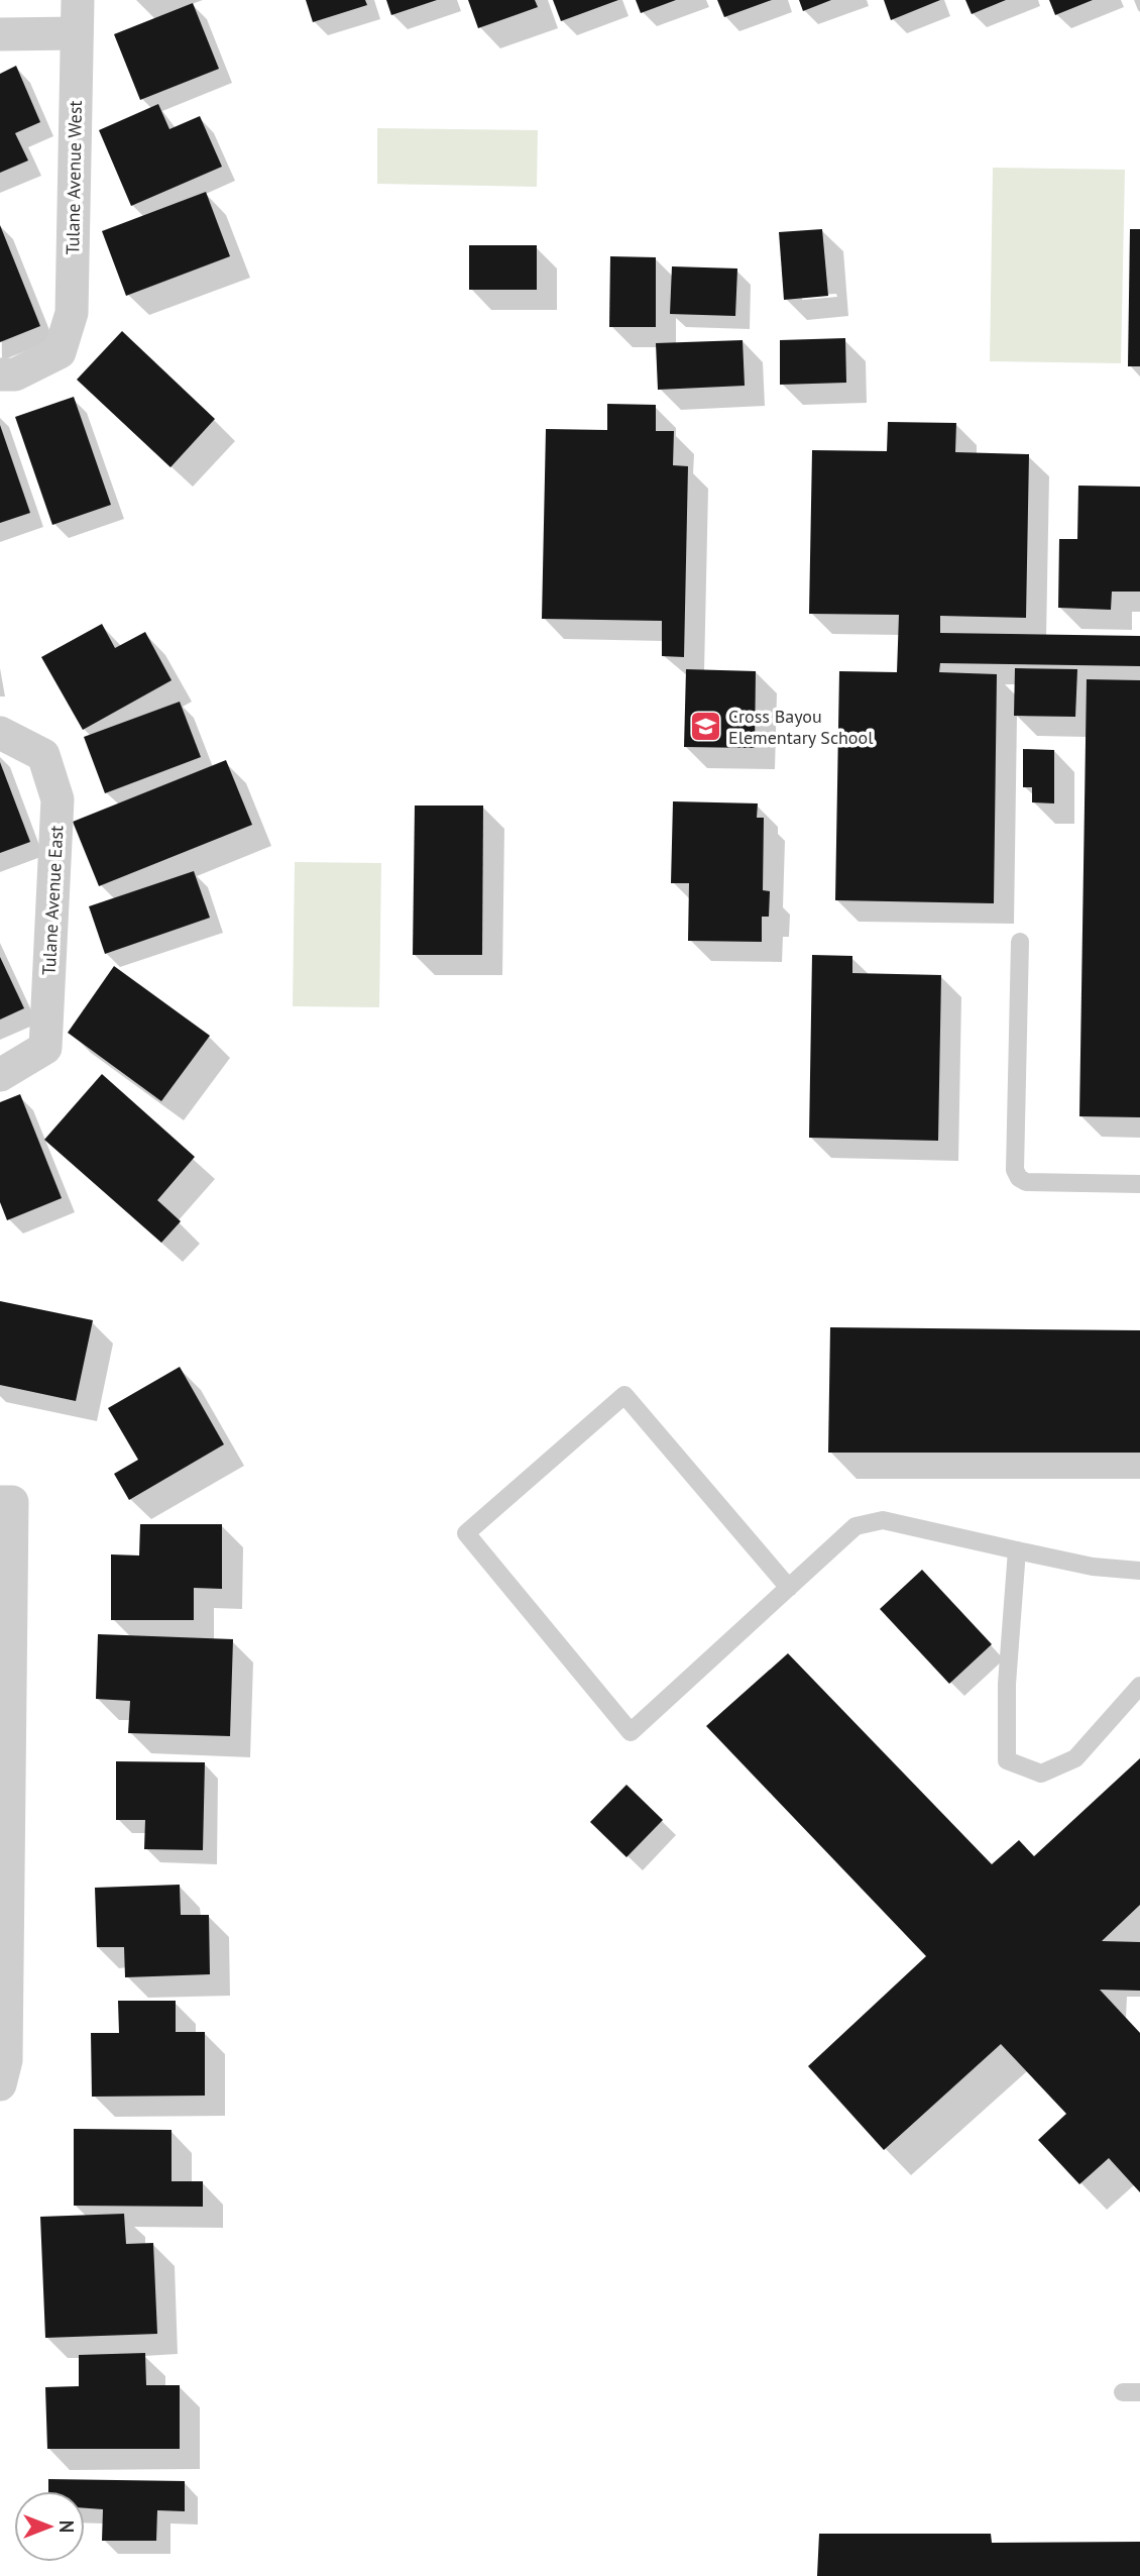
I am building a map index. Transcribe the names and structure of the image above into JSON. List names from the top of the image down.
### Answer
{
  "streets": {
    "street": ["Tulane Avenue West", "Tulane Avenue East"]
  },
  "places": {
    "school or university": ["Cross Bayou Elementary School"]
  },
  "north": "right"
}
